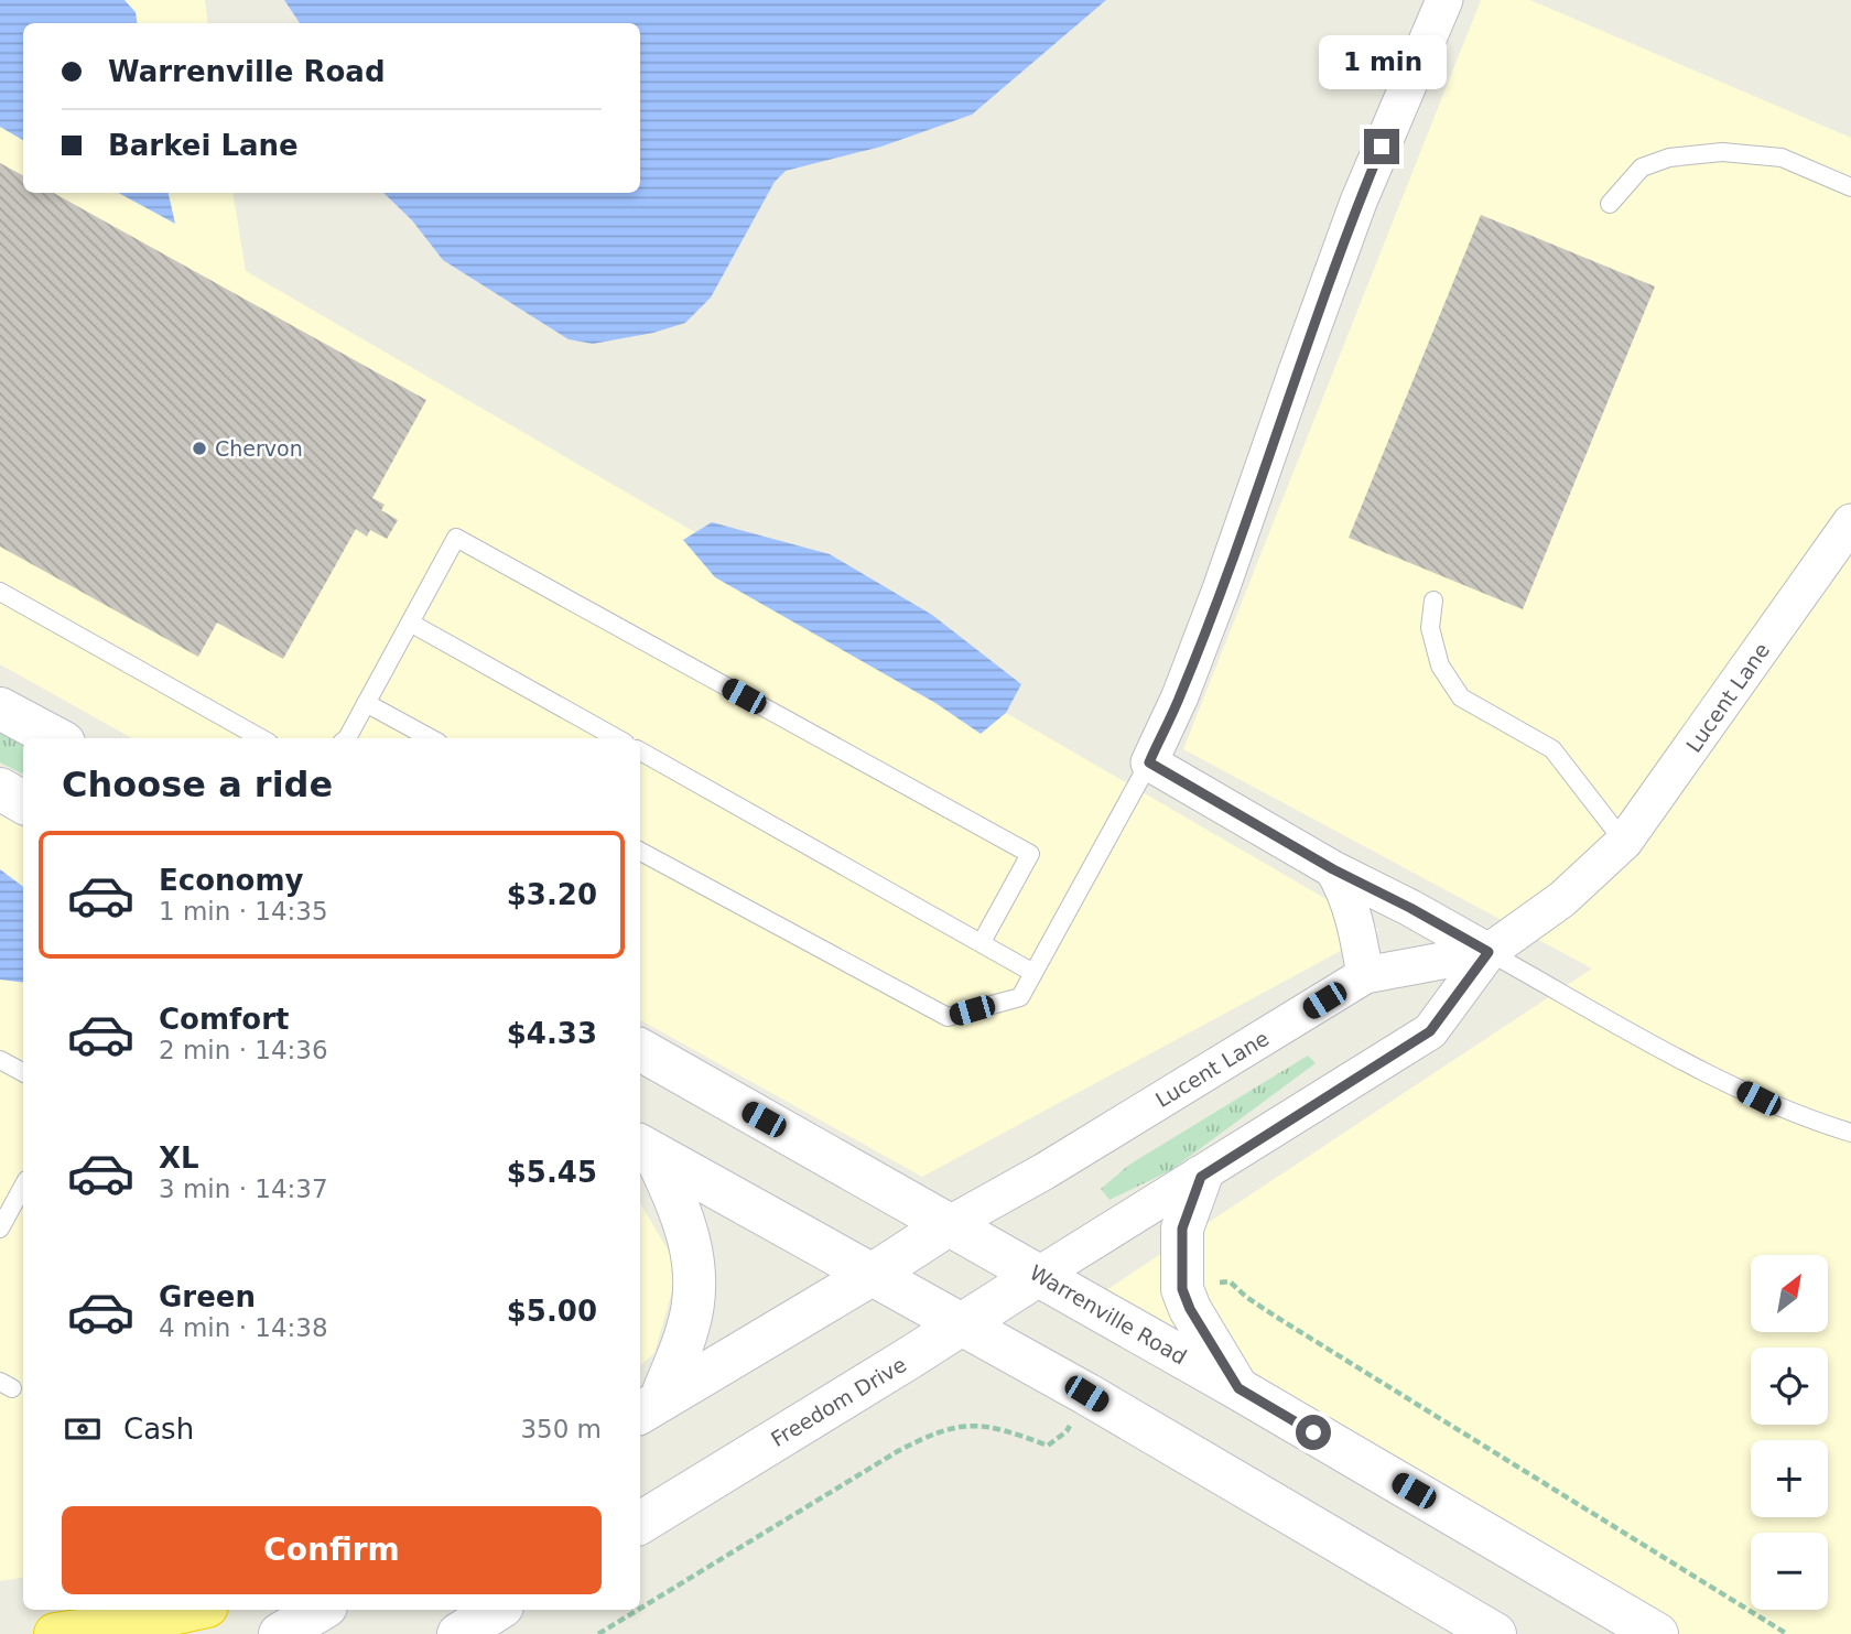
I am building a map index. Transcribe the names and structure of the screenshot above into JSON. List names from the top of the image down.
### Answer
{
  "streets": {
    "main road": ["Warrenville Road", "Freedom Drive"],
    "street": ["Lucent Lane"]
  },
  "crossings": [
    ["Lucent Lane", "Warrenville Road"],
    ["Lucent Lane", "Freedom Drive"],
    ["Warrenville Road", "Freedom Drive"]
  ],
  "places": ["Chervon"],
  "north": "top right",
  "page": {
    "banner": ["Warrenville Road", "Barkei Lane"],
    "bubble": "1 min",
    "heading": "Choose a ride",
    "list": [
      {
        "name": "Economy",
        "note": "1 min · 14:35",
        "value": "$3.20"
      },
      {
        "name": "Comfort",
        "note": "2 min · 14:36",
        "value": "$4.33"
      },
      {
        "name": "XL",
        "note": "3 min · 14:37",
        "value": "$5.45"
      },
      {
        "name": "Green",
        "note": "4 min · 14:38",
        "value": "$5.00"
      }
    ],
    "map_buttons": ["+", "−"],
    "pay": ["Cash", "350 m"],
    "buttons": "Confirm"
  }
}
